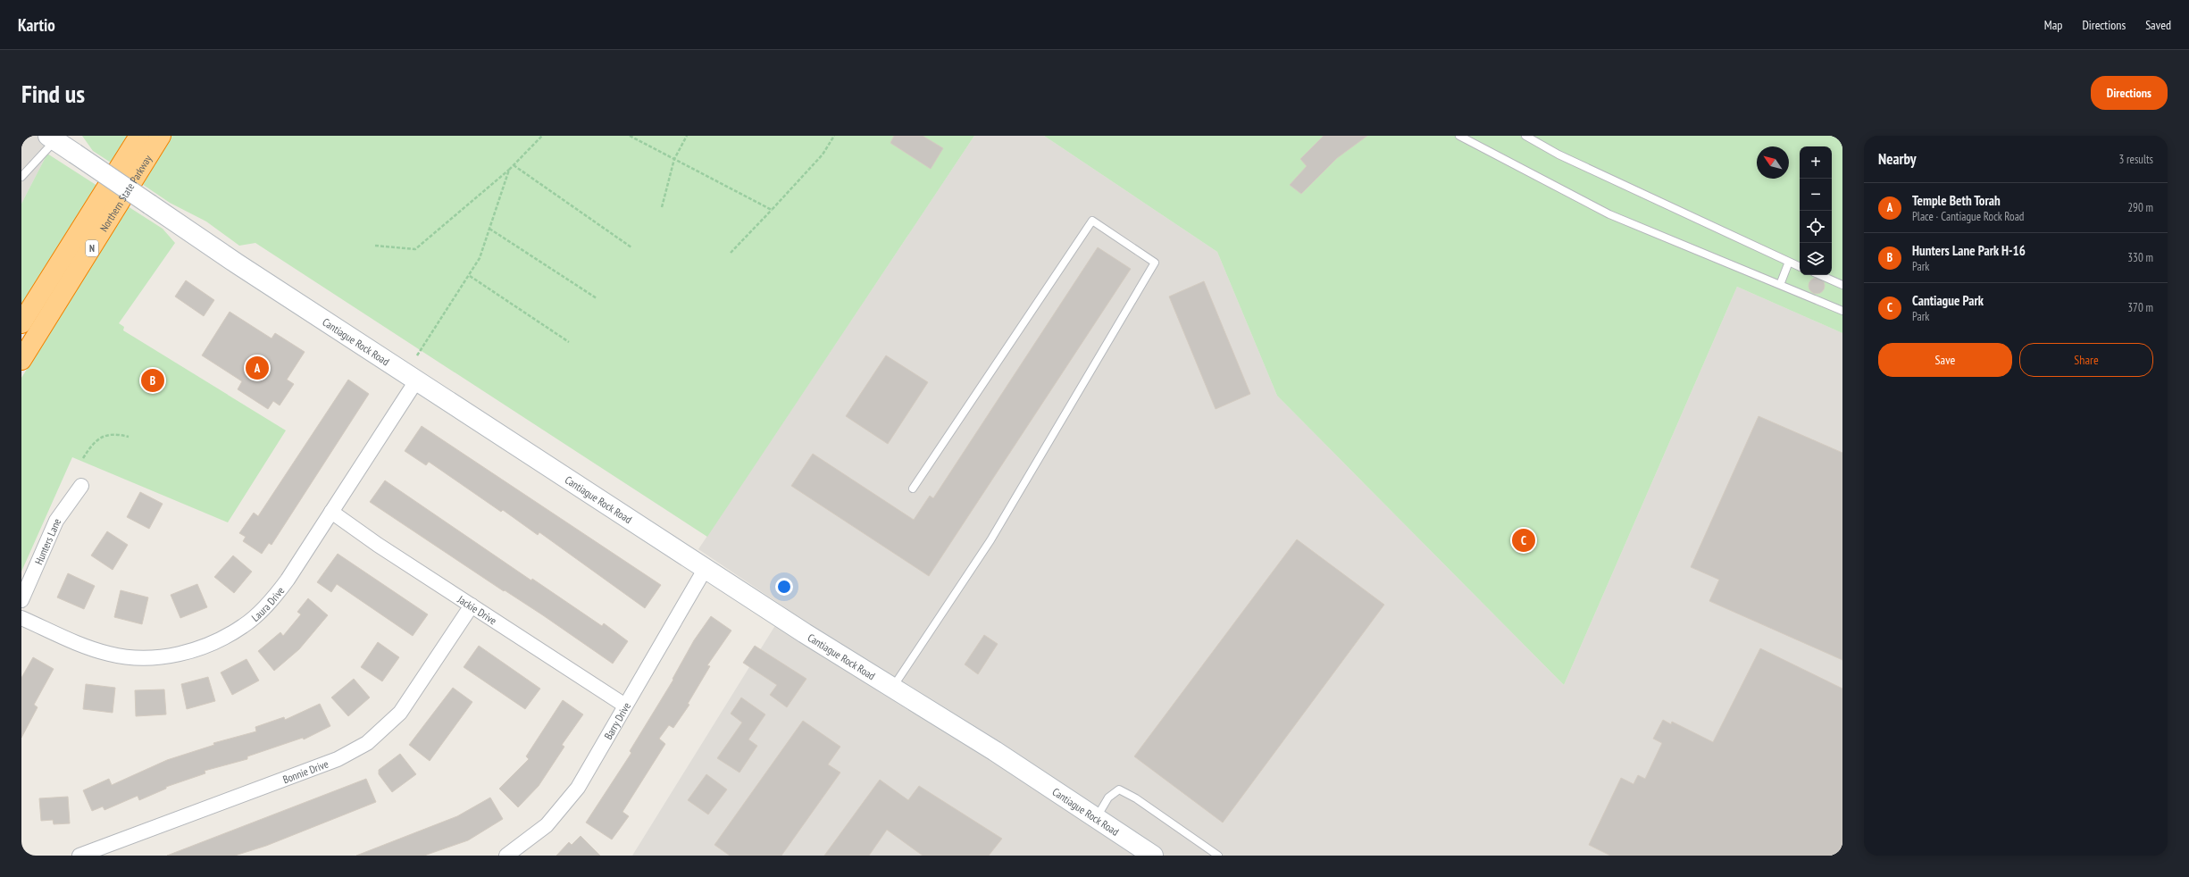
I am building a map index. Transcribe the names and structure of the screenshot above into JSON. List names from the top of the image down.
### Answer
{
  "streets": {
    "highway": ["Northern State Parkway", "N"],
    "main road": ["Cantiague Rock Road"],
    "street": [
      "Hunters Lane",
      "Laura Drive",
      "Jackie Drive",
      "Barry Drive",
      "Bonnie Drive"
    ]
  },
  "crossings": [
    ["Cantiague Rock Road", "Laura Drive"],
    ["Cantiague Rock Road", "Barry Drive"],
    ["Laura Drive", "Jackie Drive"],
    ["Jackie Drive", "Barry Drive"],
    ["Jackie Drive", "Bonnie Drive"]
  ],
  "north": "top left",
  "page": {
    "header": "Kartio",
    "nav": ["Map", "Directions", "Saved"],
    "buttons": [
      "Directions",
      ["Save", "Share"]
    ],
    "title": "Find us",
    "heading": ["Nearby", "3 results"],
    "map_buttons": ["+", "−"],
    "list": [
      {
        "mark": "A",
        "name": "Temple Beth Torah",
        "note": "Place · Cantiague Rock Road",
        "value": "290 m"
      },
      {
        "mark": "B",
        "name": "Hunters Lane Park H-16",
        "note": "Park",
        "value": "330 m"
      },
      {
        "mark": "C",
        "name": "Cantiague Park",
        "note": "Park",
        "value": "370 m"
      }
    ],
    "pins": ["A", "B", "C"]
  }
}
